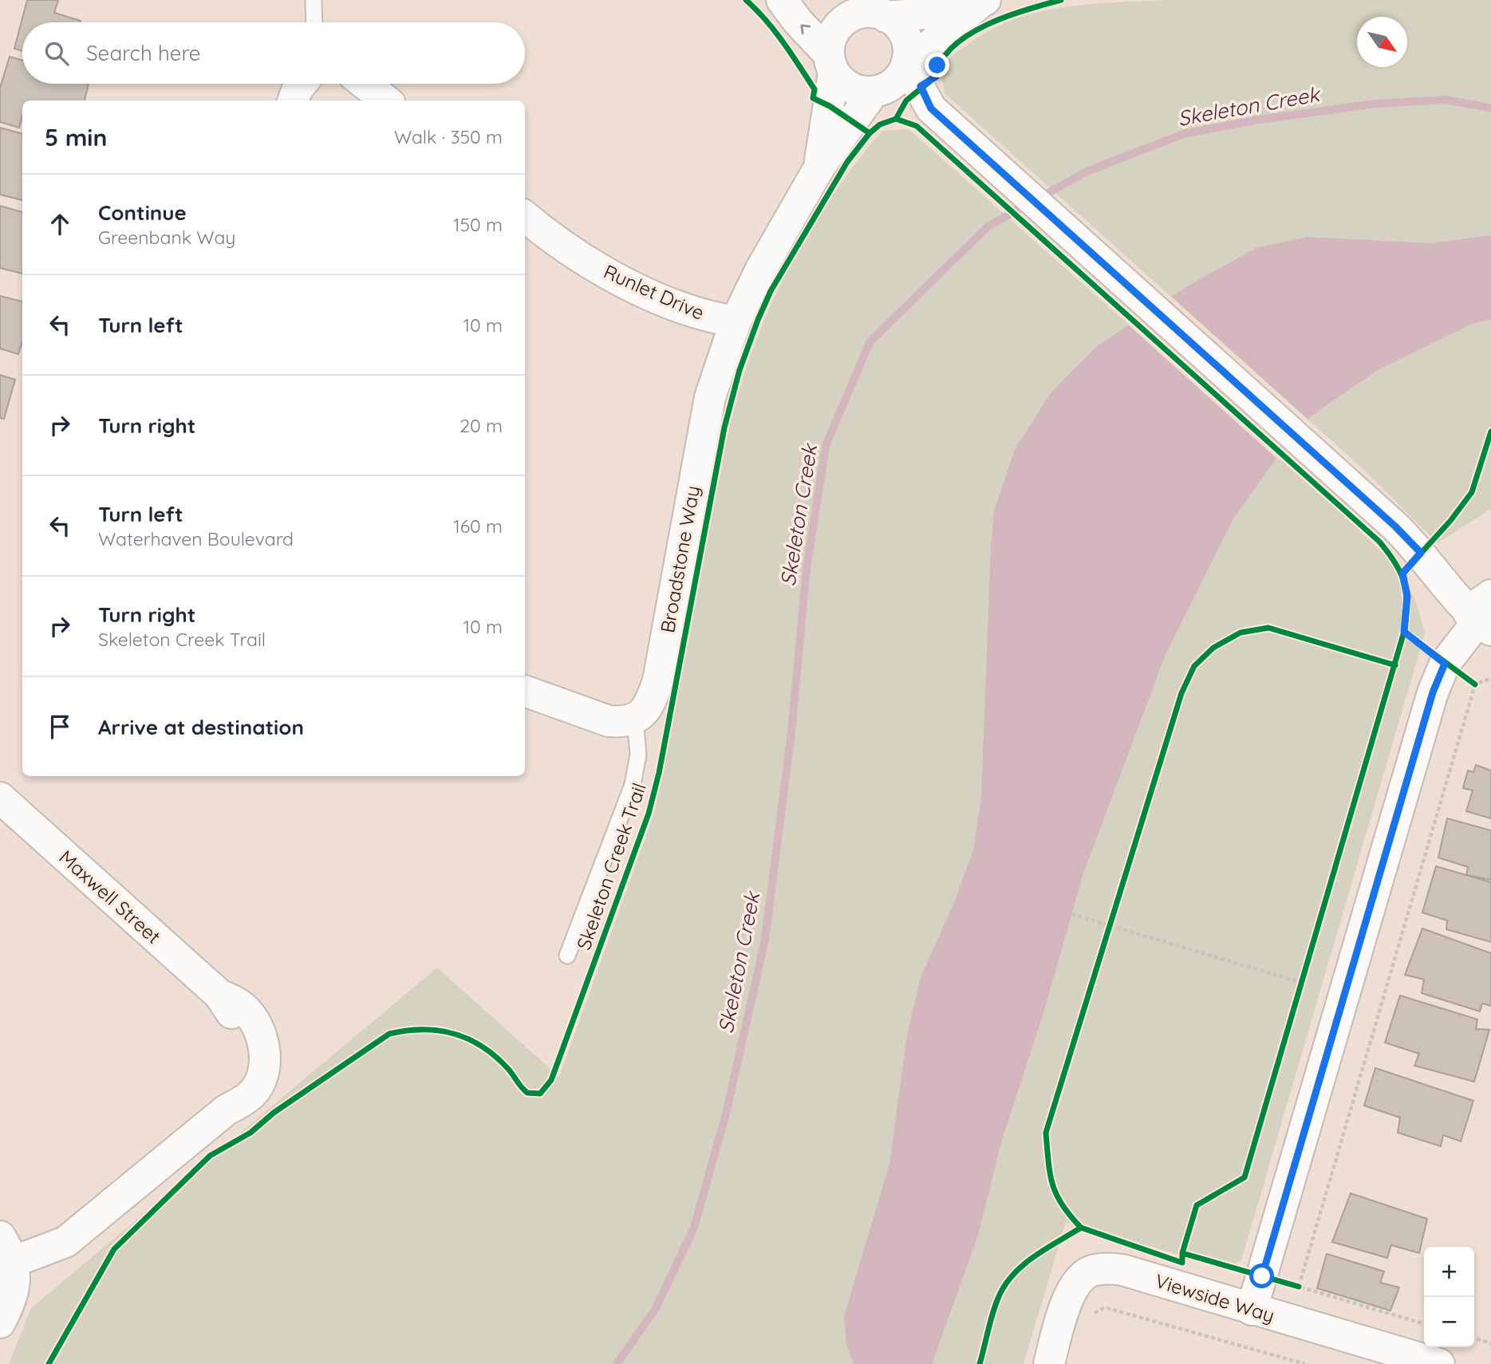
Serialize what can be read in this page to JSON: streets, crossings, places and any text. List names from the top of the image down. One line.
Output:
{"streets":{"street":["Runlet Drive","Broadstone Way","Maxwell Street","Viewside Way"],"cycle path":["Skeleton Creek Trail"]},"crossings":[["Runlet Drive","Broadstone Way"]],"water":["Skeleton Creek"],"north":"bottom right","page":{"search":"Search here","heading":["5 min","Walk · 350 m"],"list":[["Continue","Greenbank Way","150 m"],["Turn left","10 m"],["Turn right","20 m"],["Turn left","Waterhaven Boulevard","160 m"],["Turn right","Skeleton Creek Trail","10 m"],"Arrive at destination"],"map_buttons":["+","−"]}}
